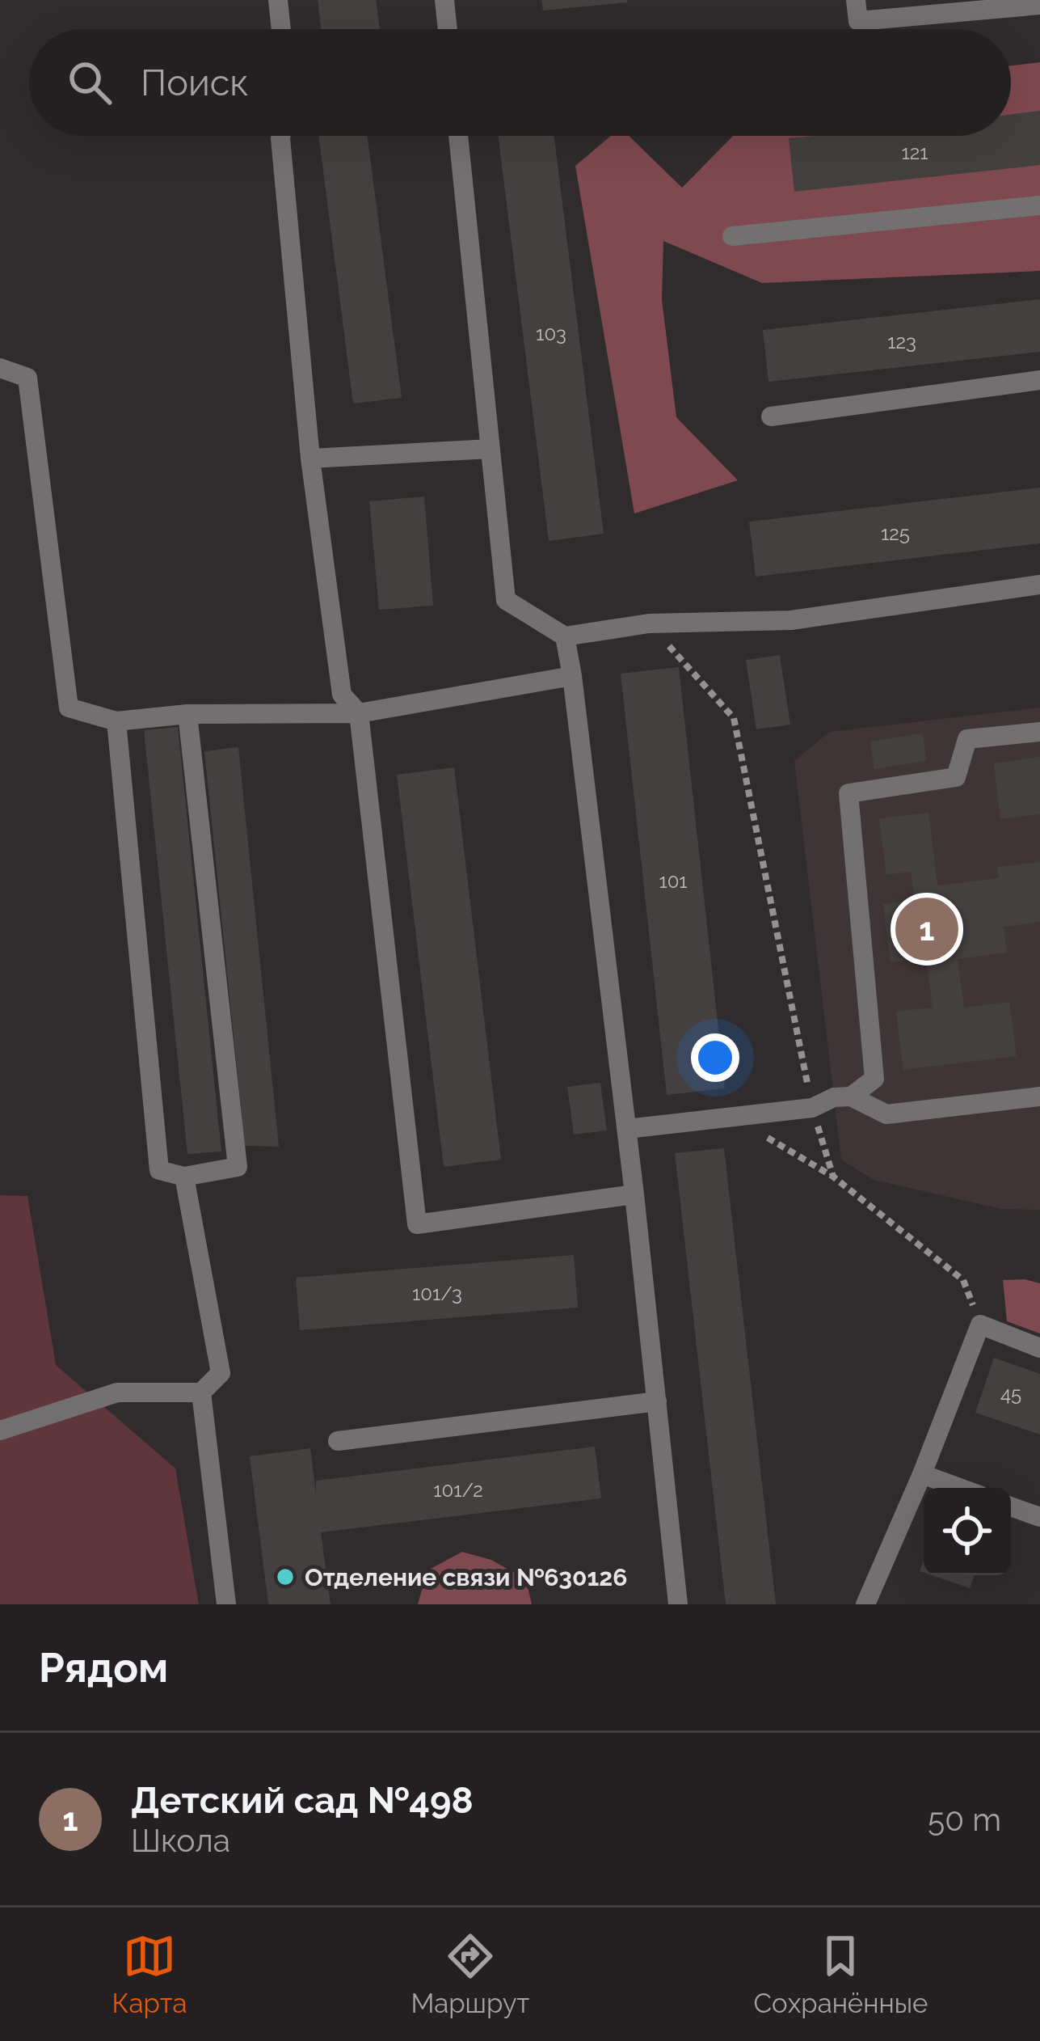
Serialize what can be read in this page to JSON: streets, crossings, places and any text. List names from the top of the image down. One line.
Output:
{"places":["Отделение связи №630126"],"house_numbers":["121","103","123","125","101","101/3","45","101/2"],"page":{"search":"Поиск","pins":"1","heading":"Рядом","list":[{"mark":"1","name":"Детский сад №498","note":"Школа","value":"50 m"}],"nav":["Карта","Маршрут","Сохранённые"]}}
